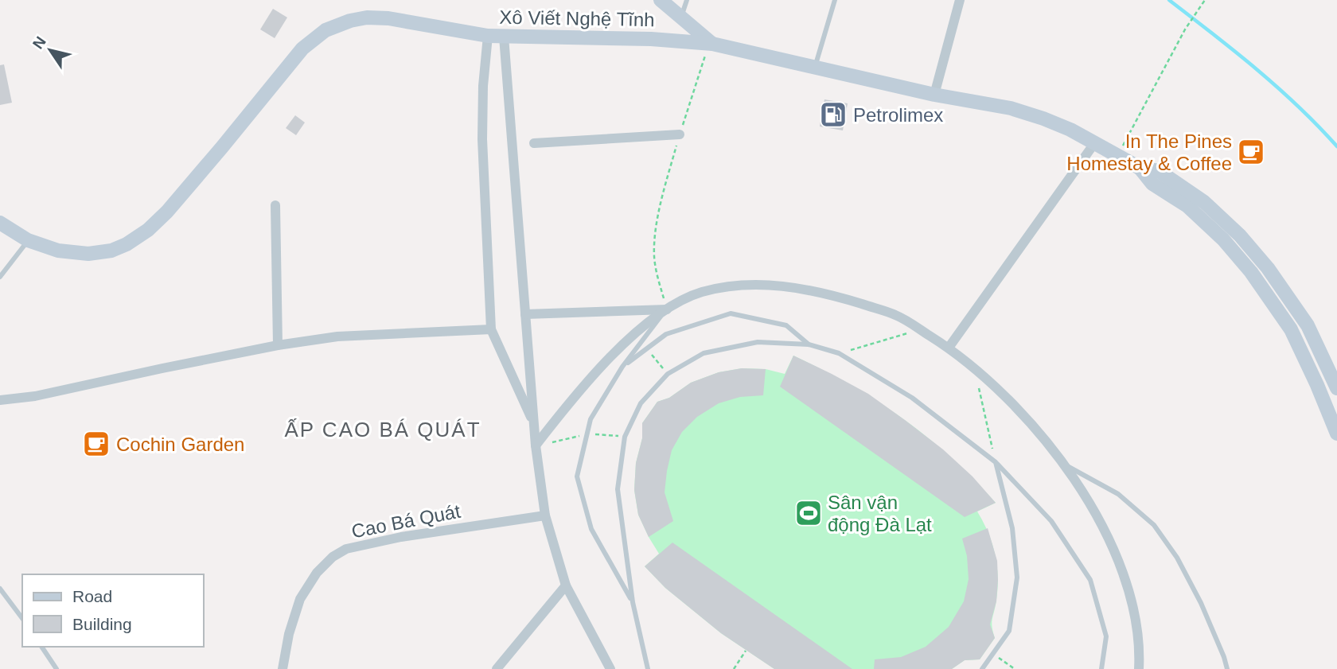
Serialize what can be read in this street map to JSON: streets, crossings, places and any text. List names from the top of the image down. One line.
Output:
{"streets":{"main road":["Xô Viết Nghệ Tĩnh"],"street":["Cao Bá Quát"]},"districts":["ẤP CAO BÁ QUÁT"],"places":{"fuel station":["Petrolimex"],"cafe":["In The Pines Homestay & Coffee","Cochin Garden"],"sports":["Sân vận động Đà Lạt"]},"legend":["Road","Building"],"north":"top left"}
